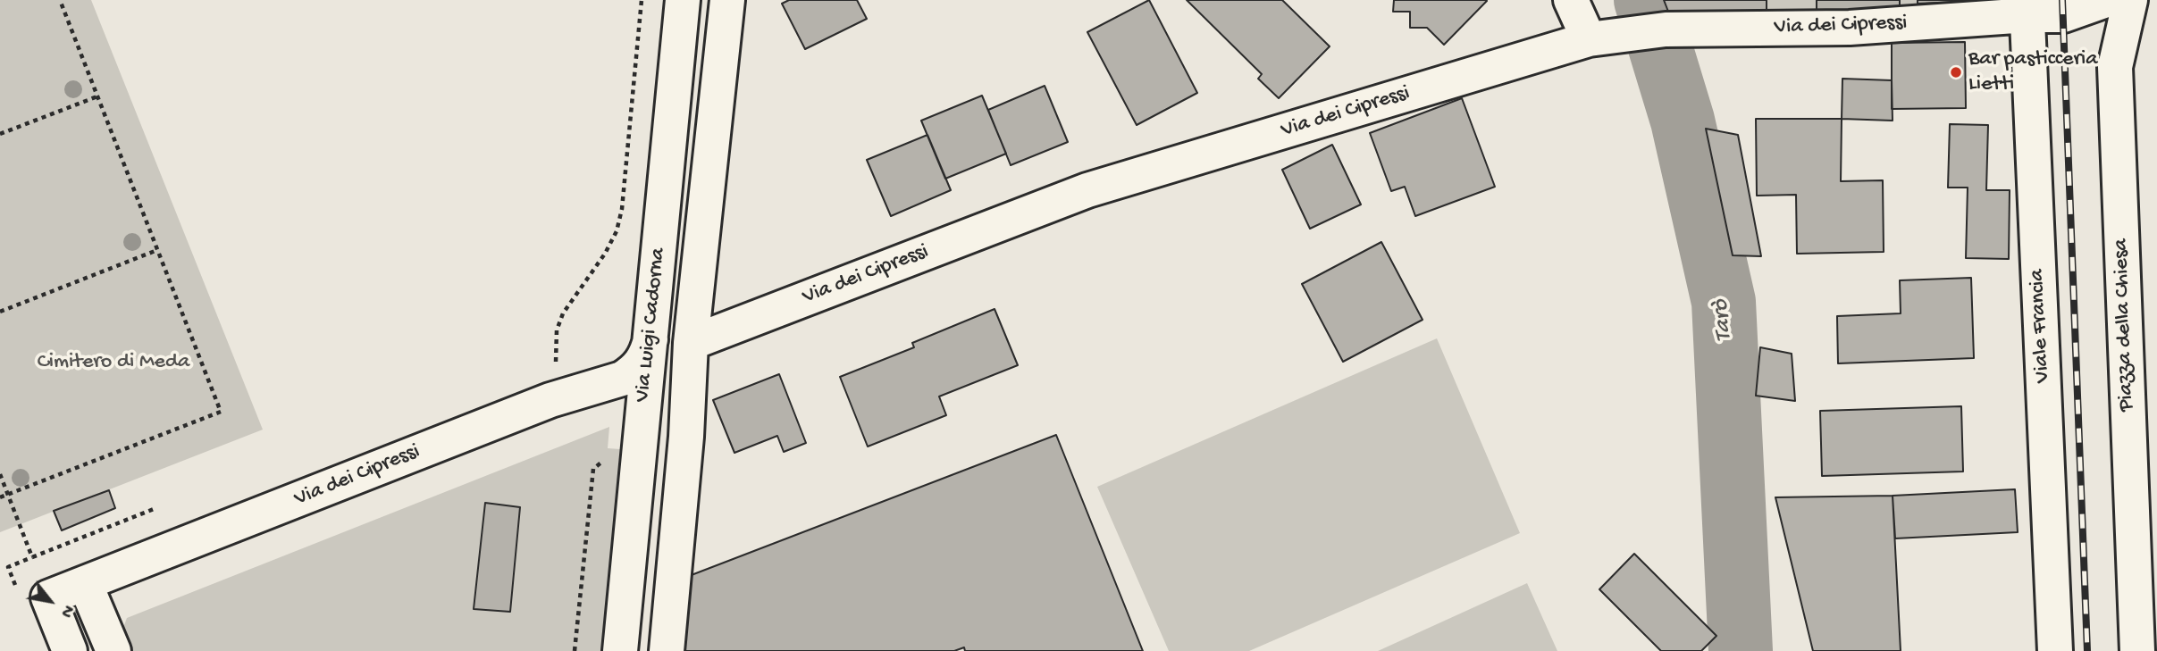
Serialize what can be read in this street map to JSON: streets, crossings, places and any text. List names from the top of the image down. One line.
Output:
{"streets":{"street":["Via dei Cipressi","Via Luigi Cadorna","Piazza della Chiesa","Viale Francia"]},"crossings":[["Via dei Cipressi","Via Luigi Cadorna"],["Via dei Cipressi","Viale Francia"]],"water":["Tarò"],"parks":["Cimitero di Meda"],"places":["Bar pasticceria Lietti"],"north":"bottom right"}
